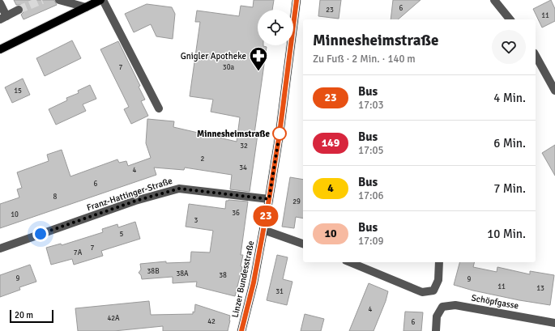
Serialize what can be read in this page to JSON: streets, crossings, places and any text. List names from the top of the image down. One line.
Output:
{"streets":{"main road":["Linzer Bundesstraße"],"street":["Franz-Hattinger-Straße","Schöpfgasse"]},"crossings":[["Franz-Hattinger-Straße","Linzer Bundesstraße"]],"places":{"pharmacy":["Gnigler Apotheke"],"other":["Minnesheimstraße"]},"lines":["bus line 23"],"house_numbers":["6","23","11","7","30a","15","32","2","34","4","6","8","29","36","10","3","5","7","7A","38B","38A","38","9","9","11","13","31","4","42A","42","6"],"scale_bar":"20 m","page":{"on_map":"23","heading":["Minnesheimstraße","Zu Fuß · 2 Min. · 140 m"],"list":[{"mark":"23","name":"Bus","note":"17:03","value":"4 Min."},{"mark":"149","name":"Bus","note":"17:05","value":"6 Min."},{"mark":"4","name":"Bus","note":"17:06","value":"7 Min."},{"mark":"10","name":"Bus","note":"17:09","value":"10 Min."}],"scale":"20 m"}}
